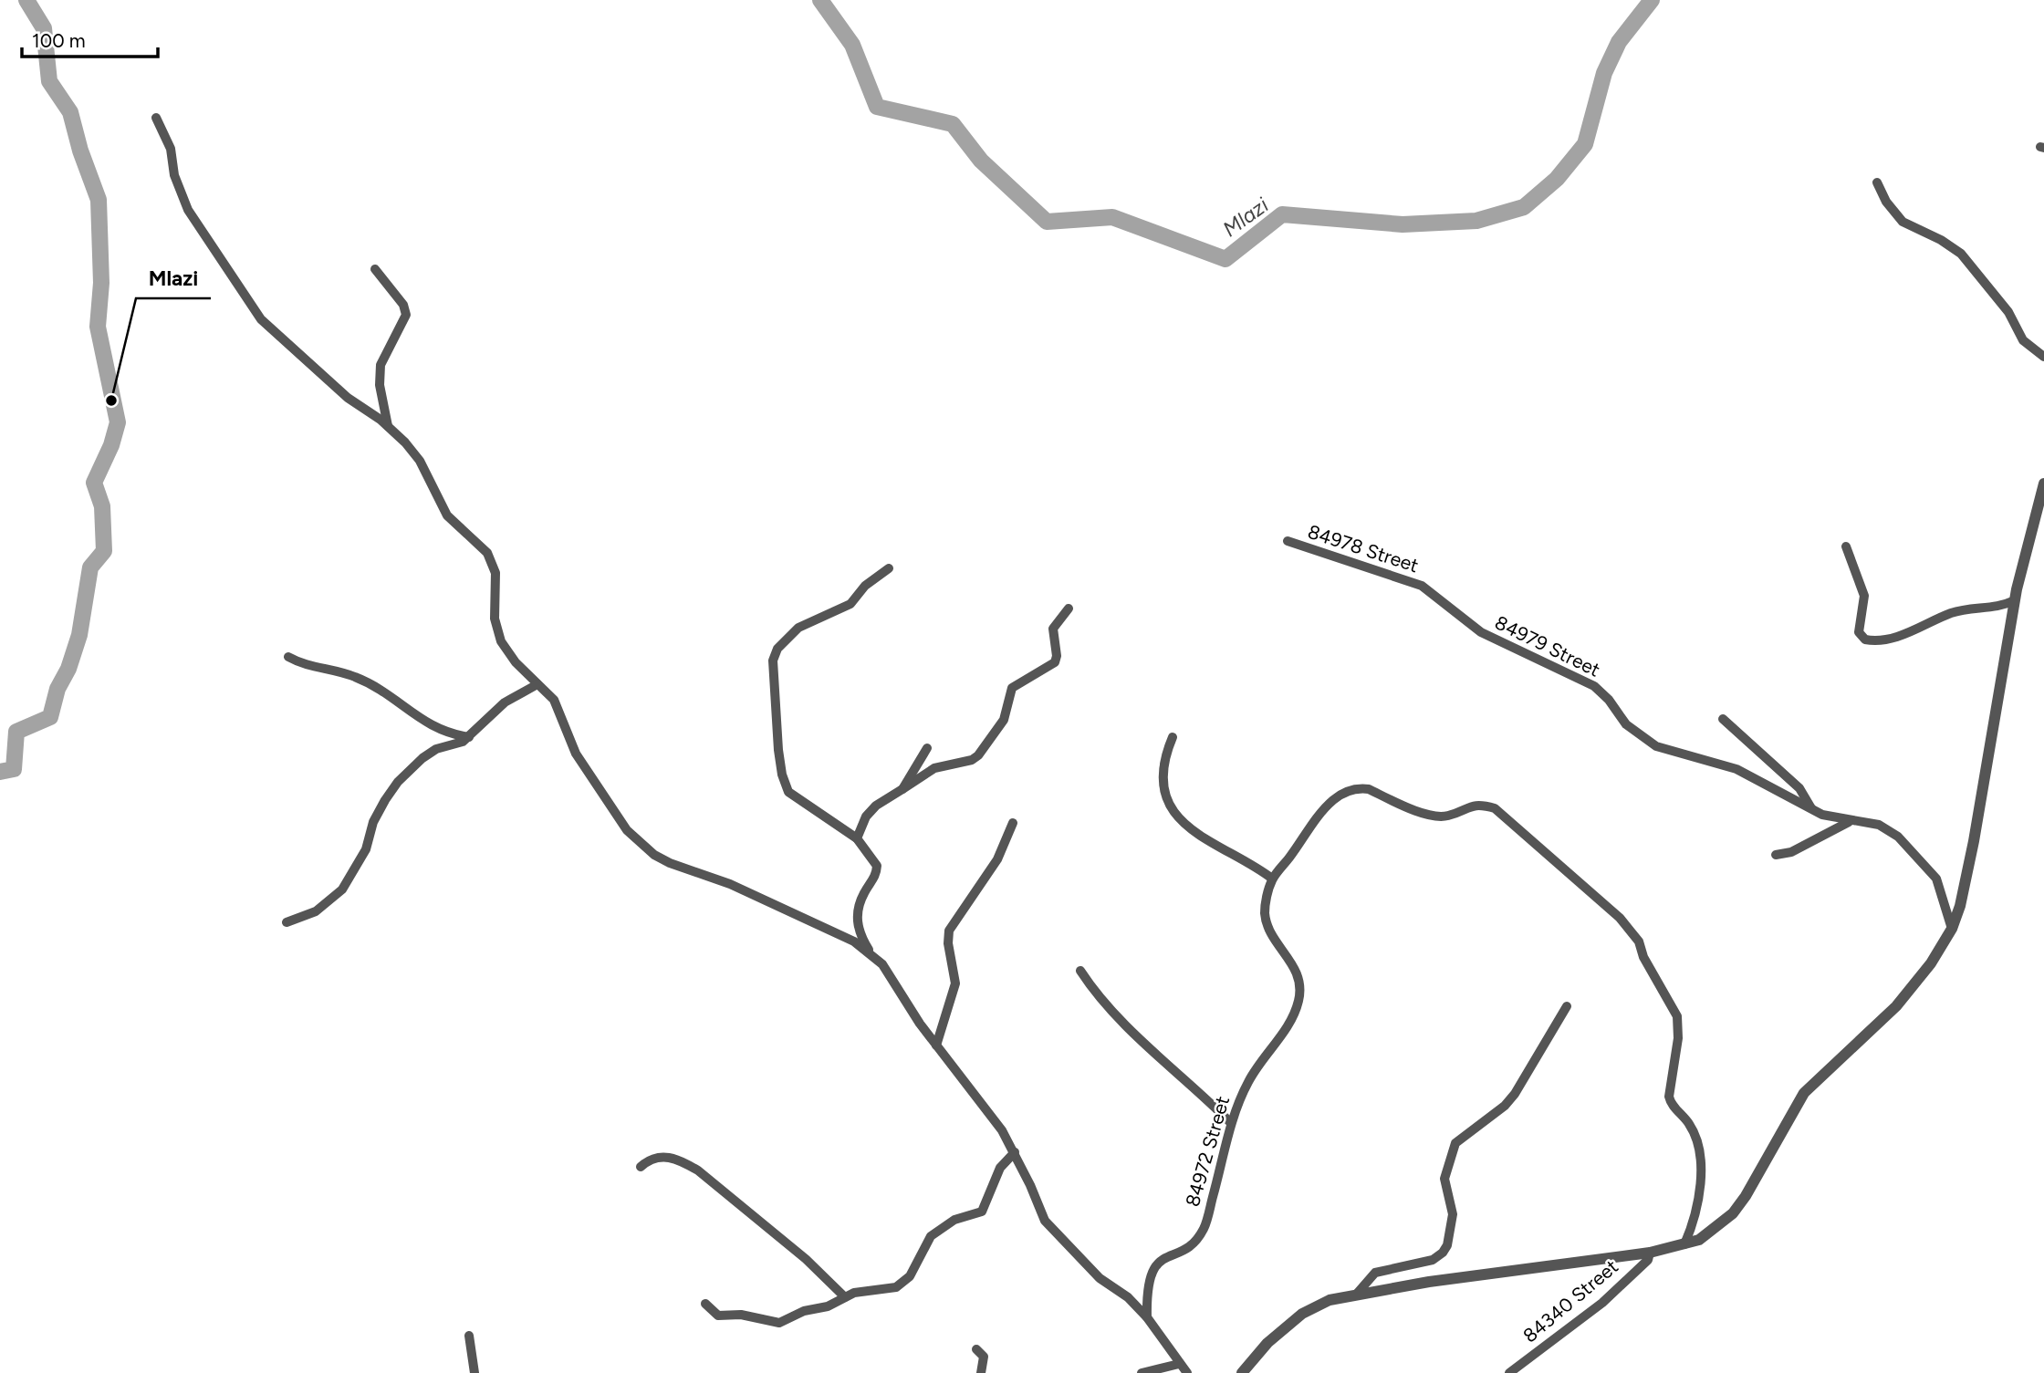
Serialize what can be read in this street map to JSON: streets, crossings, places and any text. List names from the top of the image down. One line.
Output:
{"streets":{"street":["84978 Street","84979 Street","84972 Street","84340 Street"]},"crossings":[["84978 Street","84979 Street"]],"water":["Mlazi"],"places":["Mlazi"],"scale_bar":"100 m"}
